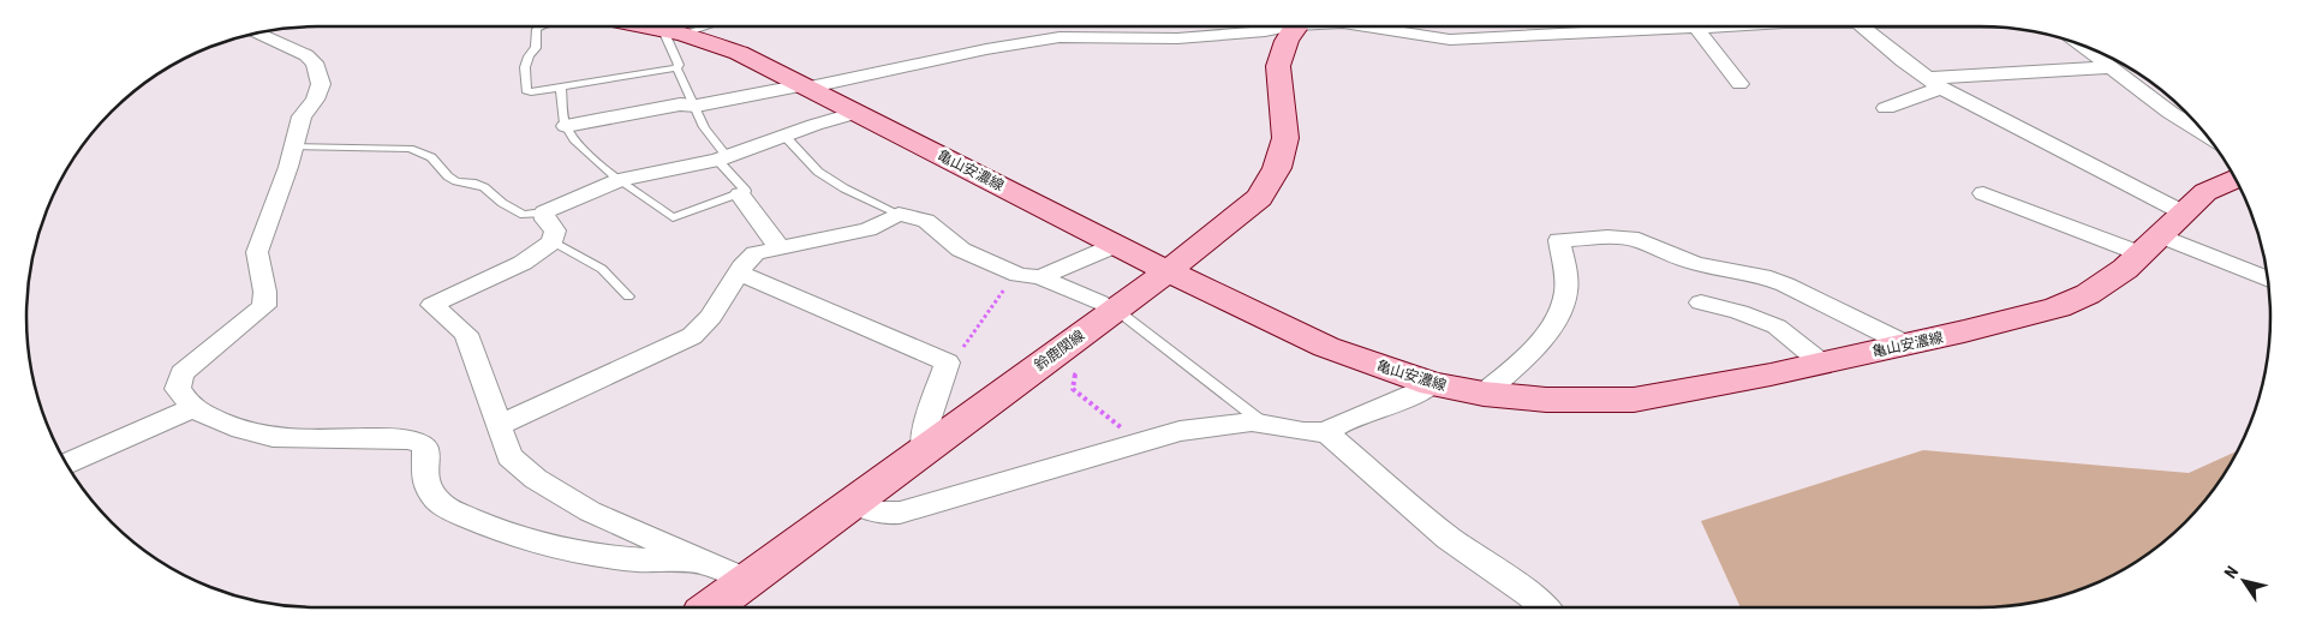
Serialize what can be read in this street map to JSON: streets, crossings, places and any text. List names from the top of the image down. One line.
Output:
{"streets":{"main road":["亀山安濃線","鈴鹿関線"]},"crossings":[["亀山安濃線","鈴鹿関線"]],"north":"top left"}
